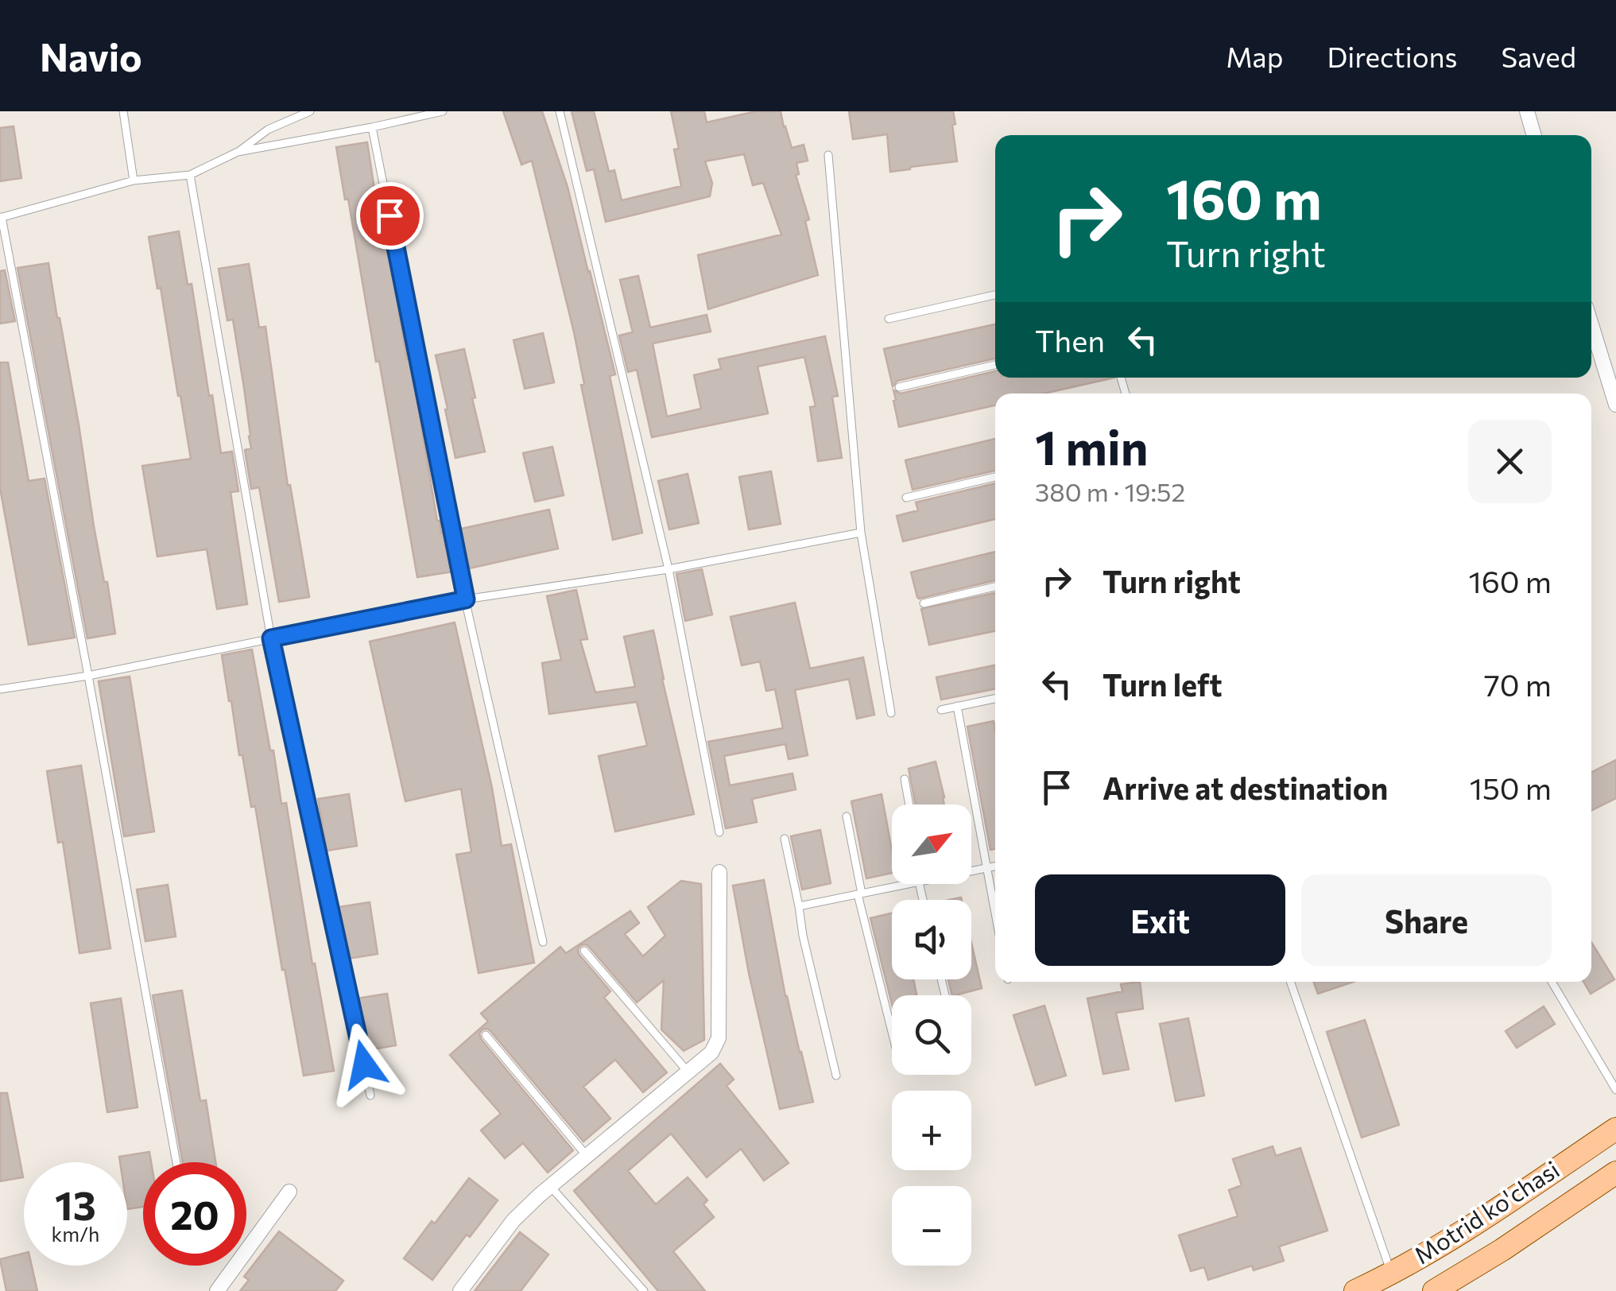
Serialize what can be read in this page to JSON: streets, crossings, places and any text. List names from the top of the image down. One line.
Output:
{"streets":{"main road":["Motrid ko'chasi"]},"north":"top right","page":{"header":"Navio","nav":["Map","Directions","Saved"],"turn":["160 m","Turn right"],"then":"Then","heading":["1 min","380 m · 19:52"],"list":[{"name":"Turn right","value":"160 m"},{"name":"Turn left","value":"70 m"},{"name":"Arrive at destination","value":"150 m"}],"map_buttons":["+","−"],"buttons":["Exit","Share"],"speed":"13 km/h","limit":"20"}}
